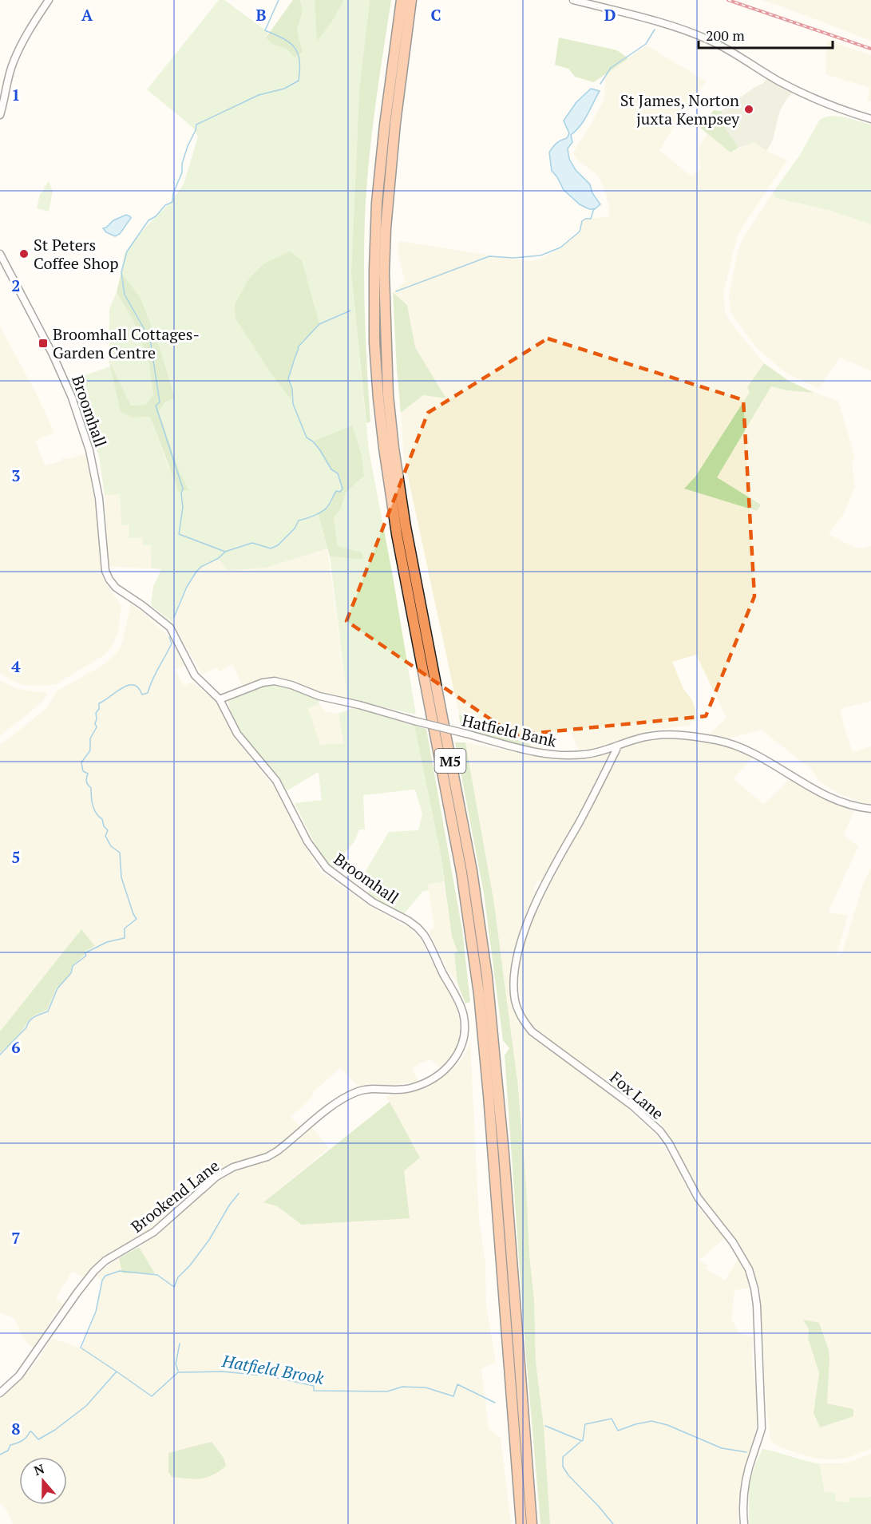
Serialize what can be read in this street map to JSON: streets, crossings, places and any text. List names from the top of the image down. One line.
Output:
{"streets":{"highway":["M5"],"street":["Broomhall","Hatfield Bank","Fox Lane","Brookend Lane"]},"crossings":[["Broomhall","Hatfield Bank"],["Broomhall","Brookend Lane"],["Hatfield Bank","Fox Lane"]],"water":["Hatfield Brook"],"places":{"other":["St James, Norton juxta Kempsey","St Peters Coffee Shop"],"transit":["Broomhall Cottages- Garden Centre"]},"scale_bar":"200 m","north":"top","grid":{"columns":["A","B","C","D"],"rows":["1","2","3","4","5","6","7","8"]}}
